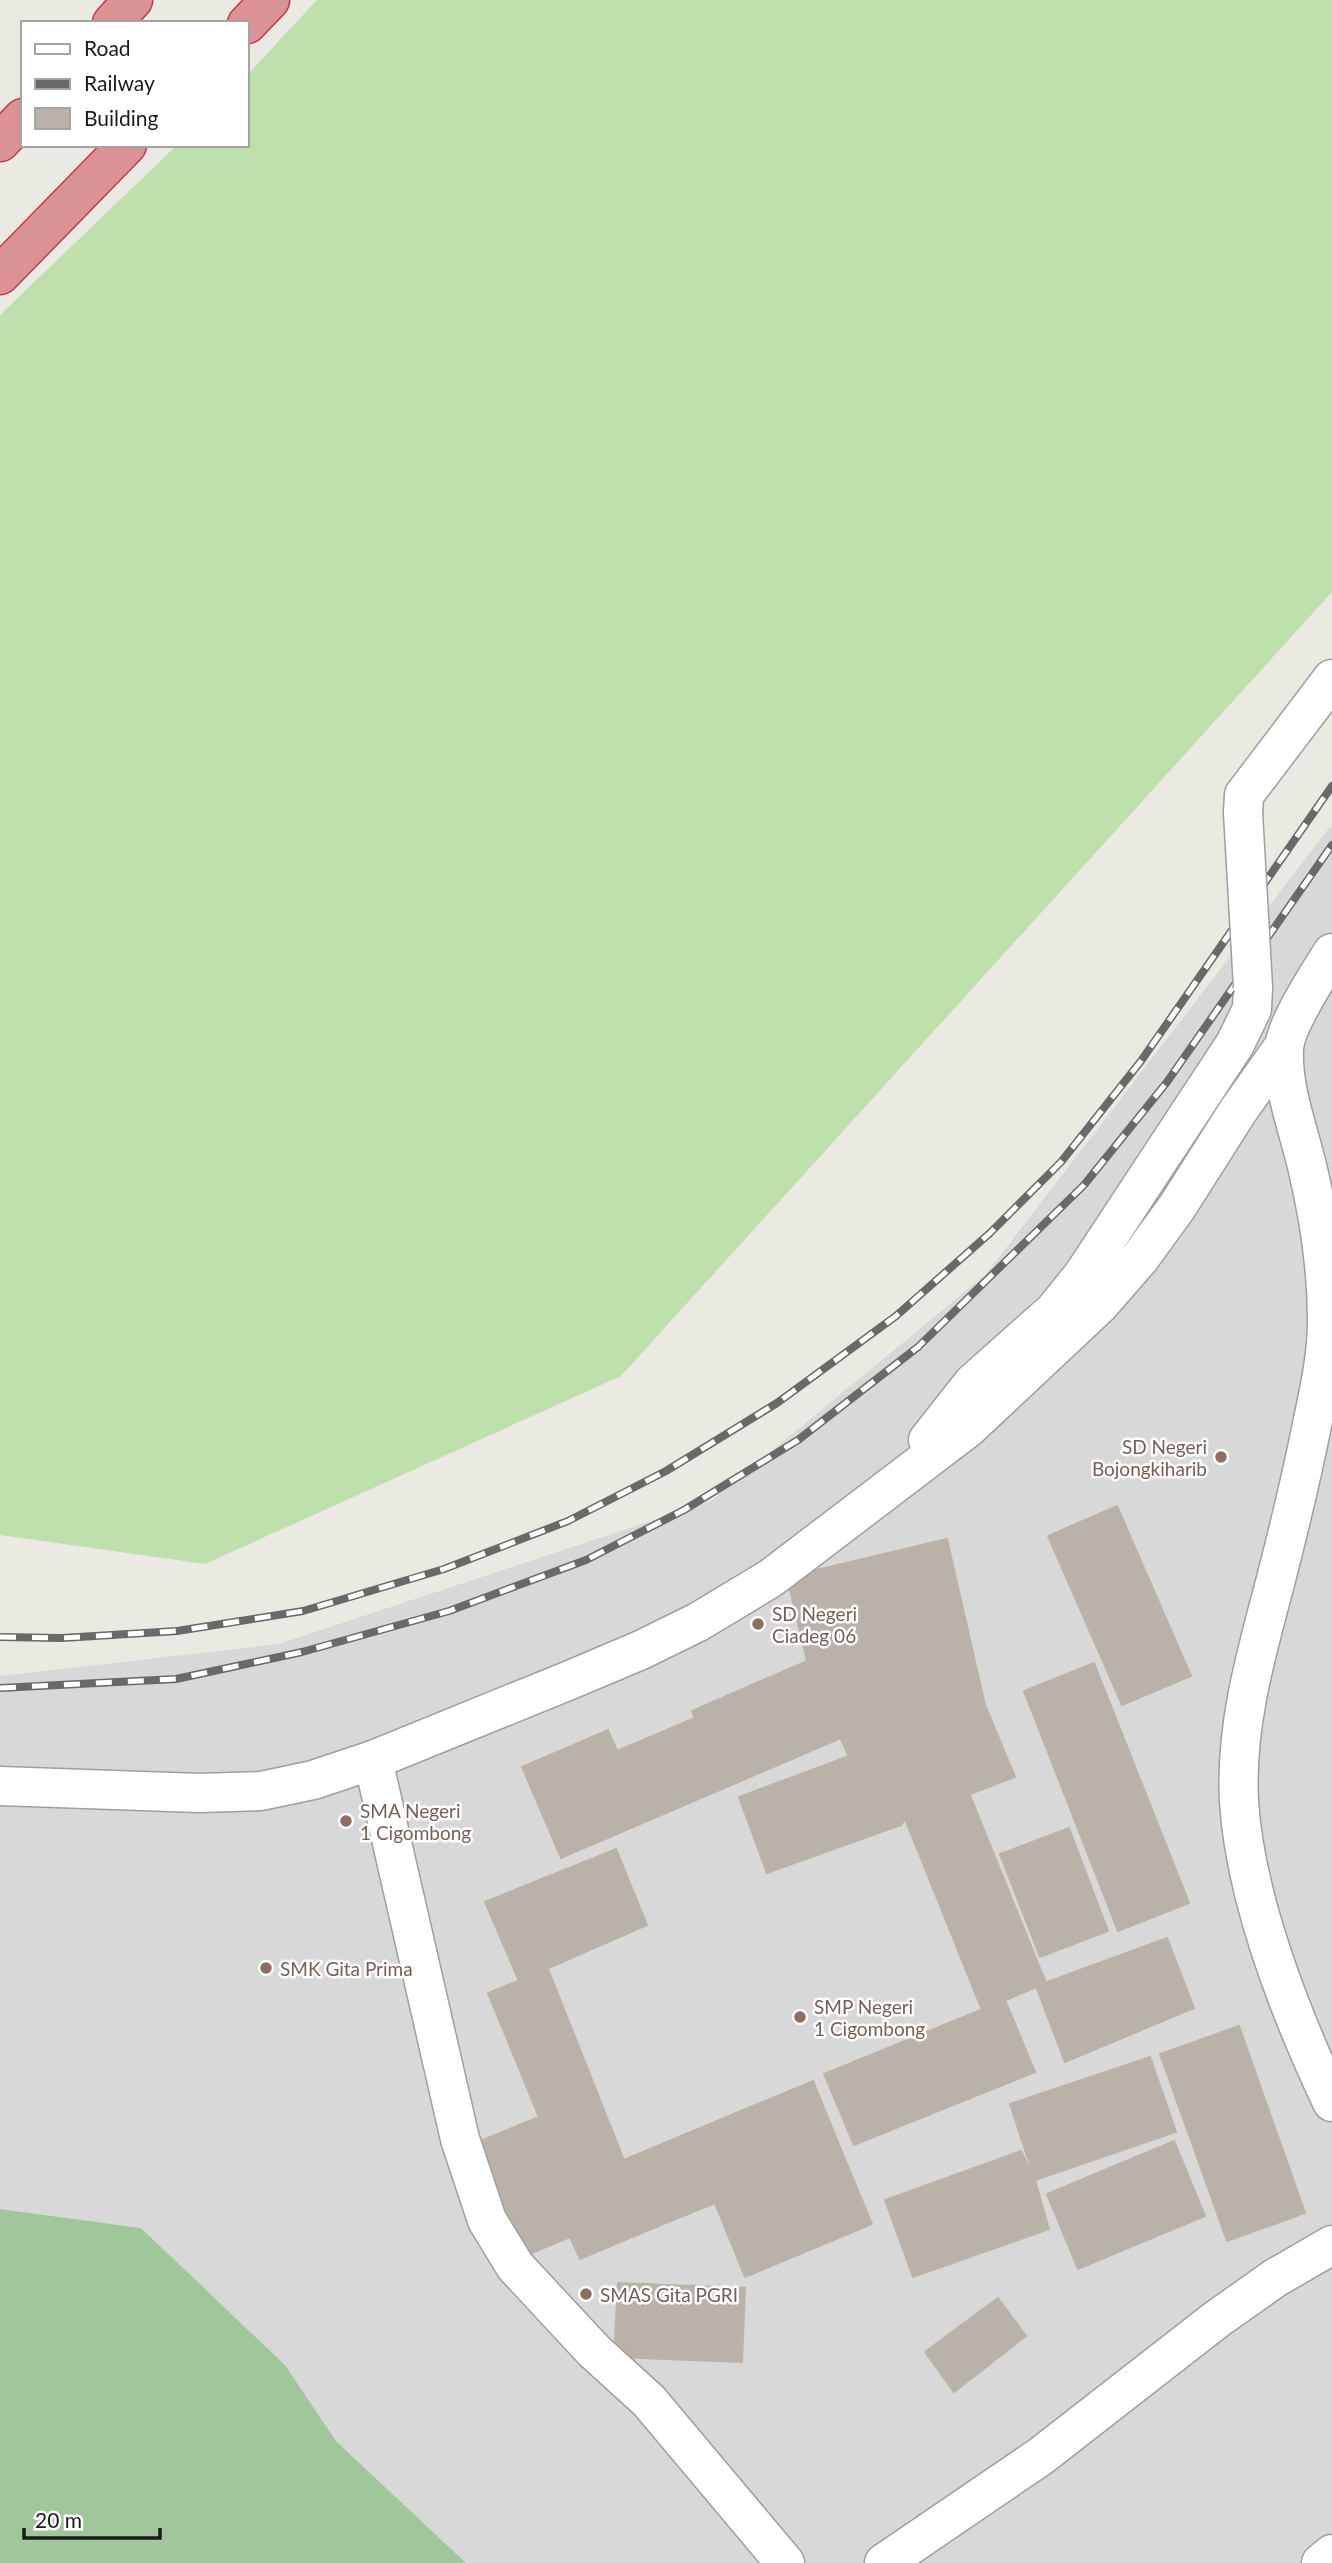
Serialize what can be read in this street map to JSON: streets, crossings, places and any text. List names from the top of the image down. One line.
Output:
{"places":["SD Negeri Bojongkiharib","SD Negeri Ciadeg 06","SMA Negeri 1 Cigombong","SMK Gita Prima","SMP Negeri 1 Cigombong","SMAS Gita PGRI"],"legend":["Road","Railway","Building"],"scale_bar":"20 m"}
